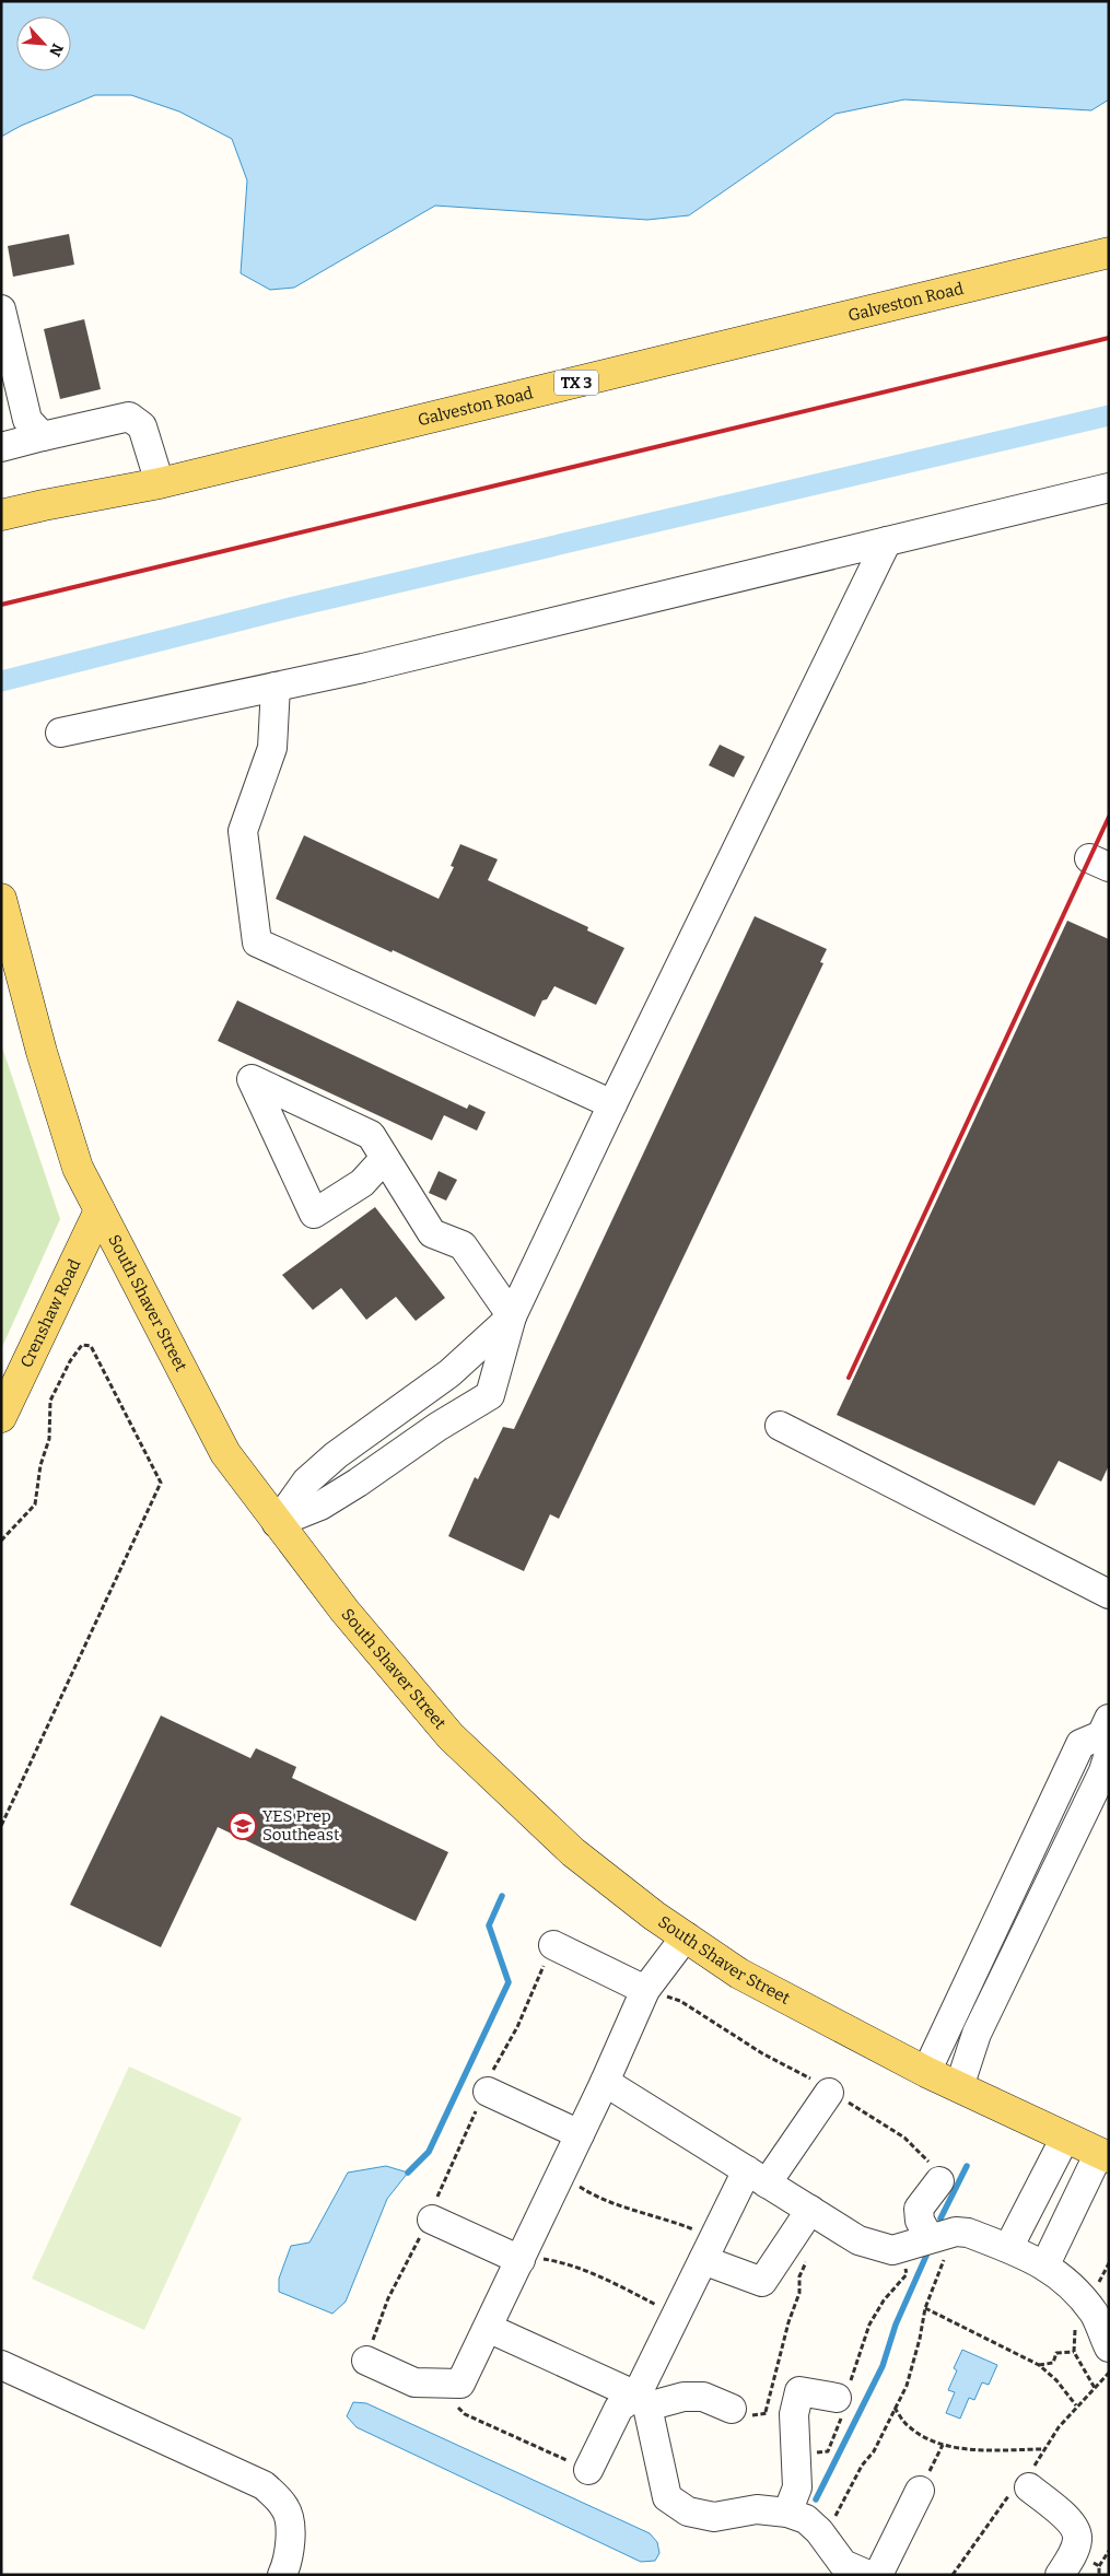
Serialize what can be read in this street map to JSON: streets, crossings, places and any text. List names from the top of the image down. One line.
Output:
{"streets":{"main road":["Galveston Road","TX 3","South Shaver Street","Crenshaw Road"]},"crossings":[["South Shaver Street","Crenshaw Road"]],"places":{"school or university":["YES Prep Southeast"]},"north":"bottom right"}
